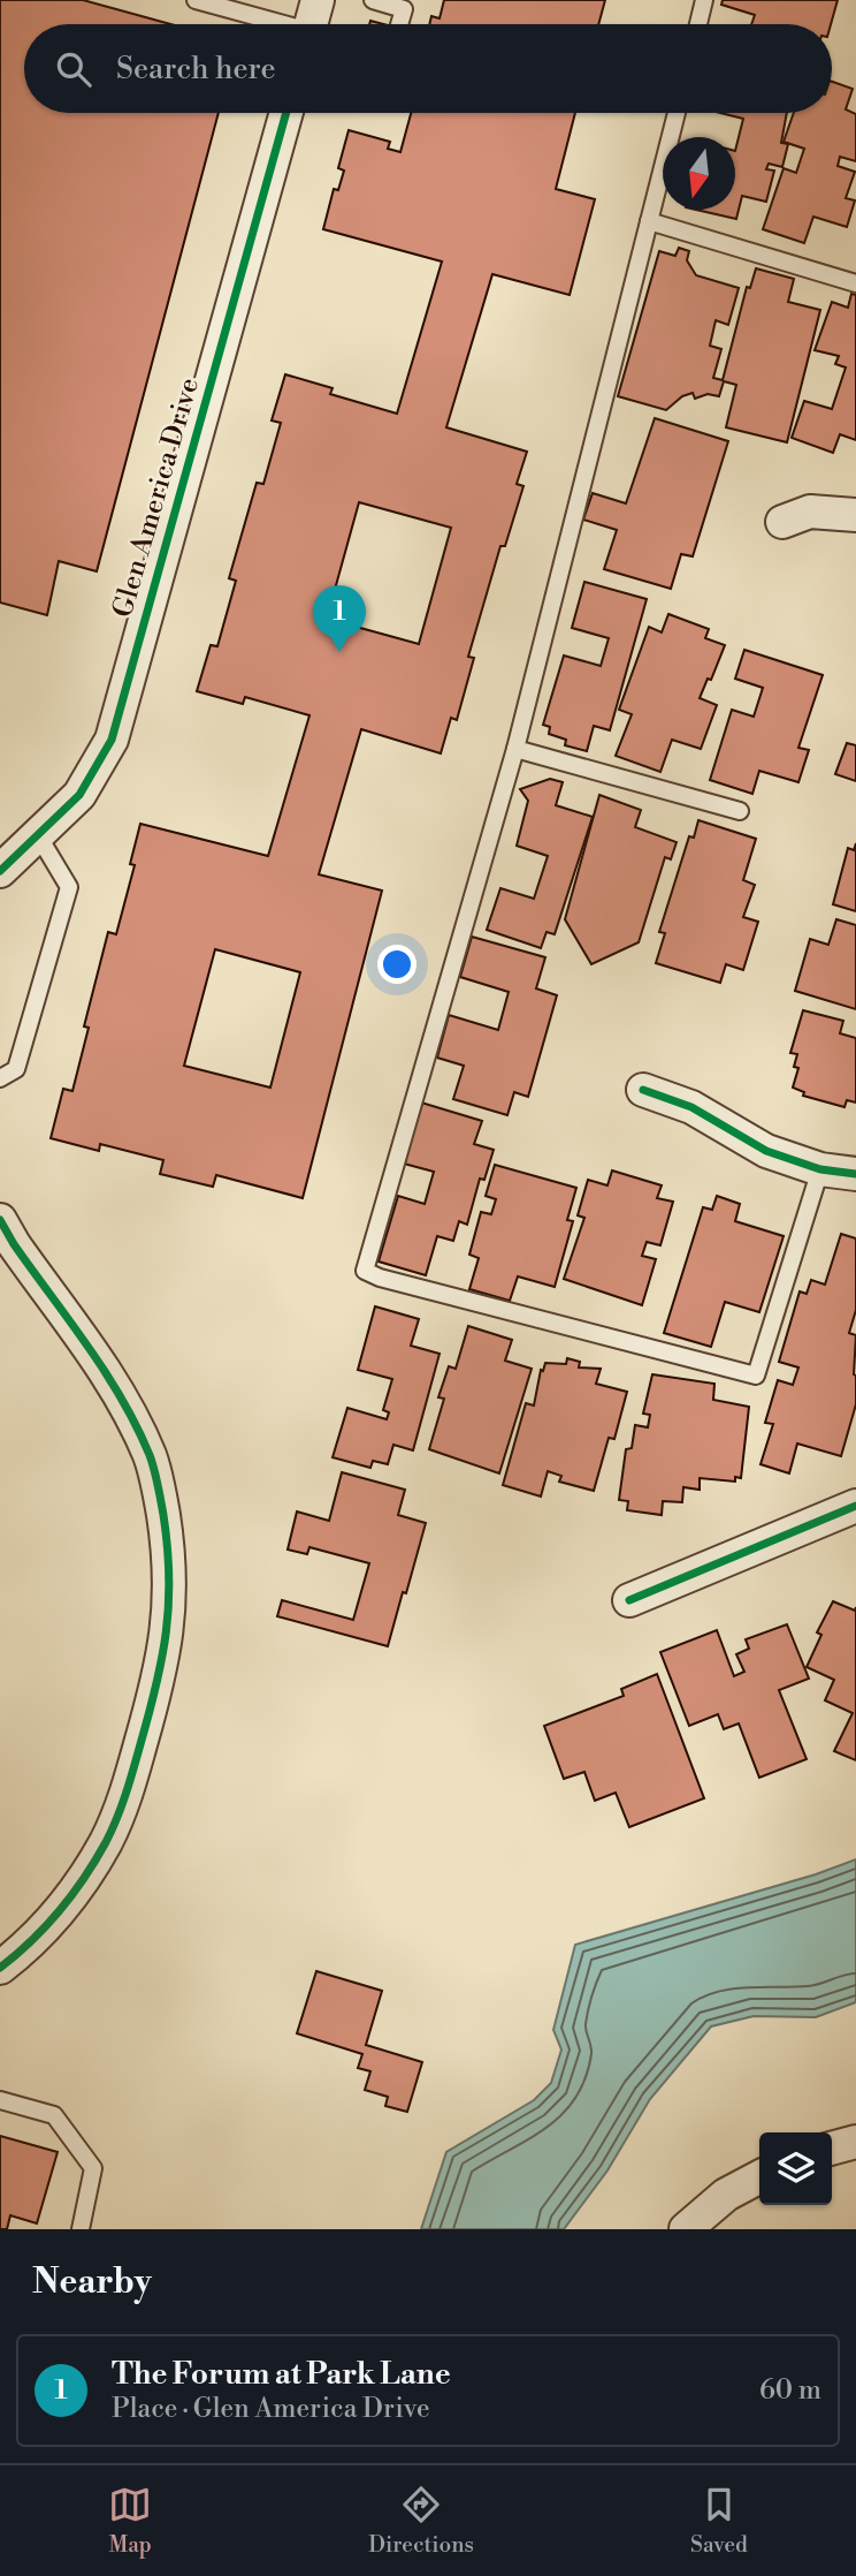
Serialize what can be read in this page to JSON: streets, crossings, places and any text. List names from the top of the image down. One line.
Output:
{"streets":{"street":["Glen America Drive"]},"north":"bottom","page":{"search":"Search here","pins":"1","heading":"Nearby","list":[{"mark":"1","name":"The Forum at Park Lane","note":"Place · Glen America Drive","value":"60 m"}],"nav":["Map","Directions","Saved"]}}
